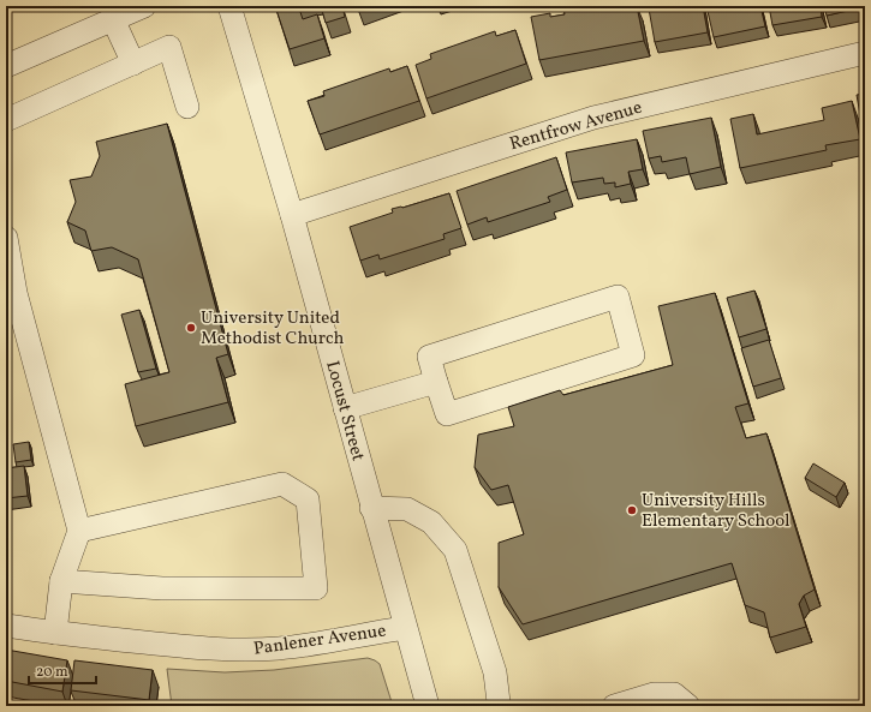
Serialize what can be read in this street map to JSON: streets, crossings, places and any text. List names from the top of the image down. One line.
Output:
{"streets":{"street":["Rentfrow Avenue","Locust Street","Panlener Avenue"]},"crossings":[["Rentfrow Avenue","Locust Street"],["Locust Street","Panlener Avenue"]],"places":["University United Methodist Church","University Hills Elementary School"],"scale_bar":"20 m"}
